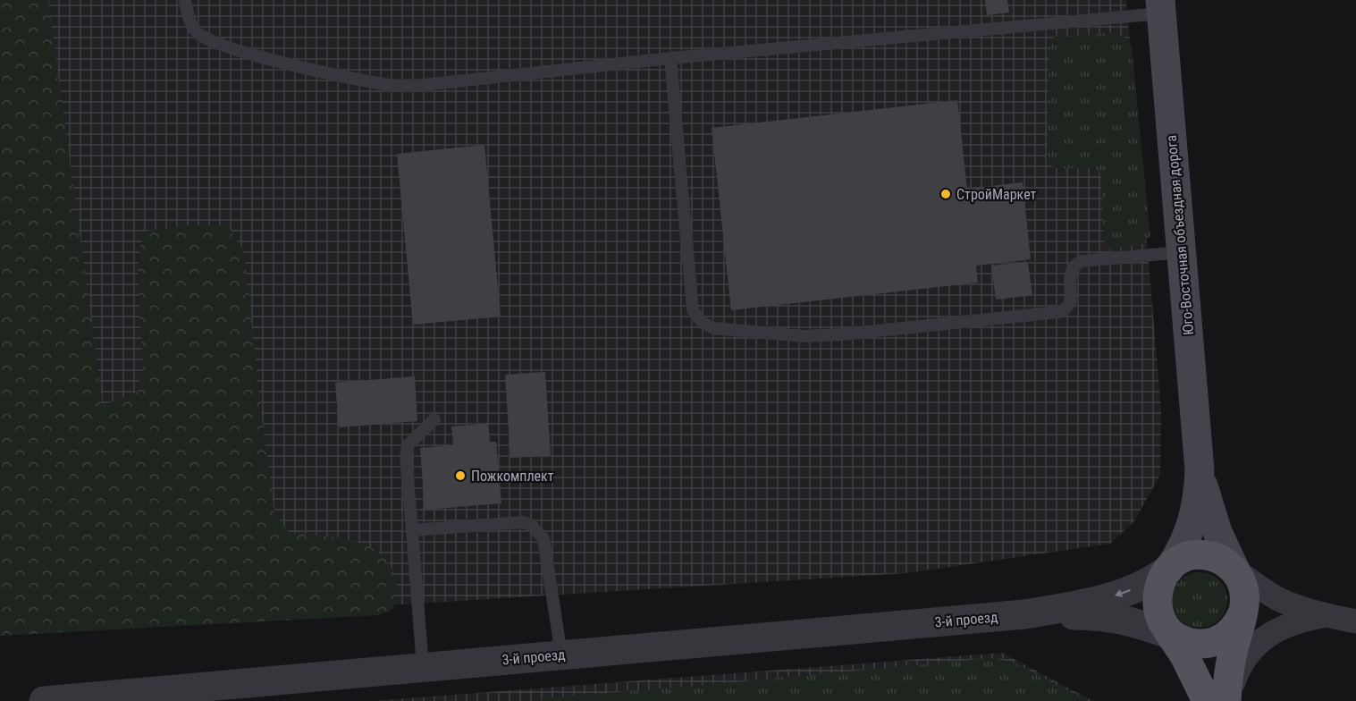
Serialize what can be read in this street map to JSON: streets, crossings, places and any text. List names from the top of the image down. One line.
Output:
{"streets":{"main road":["Юго-Восточная объездная дорога"],"street":["3-й проезд"]},"places":["СтройМаркет","Пожкомплект"]}
